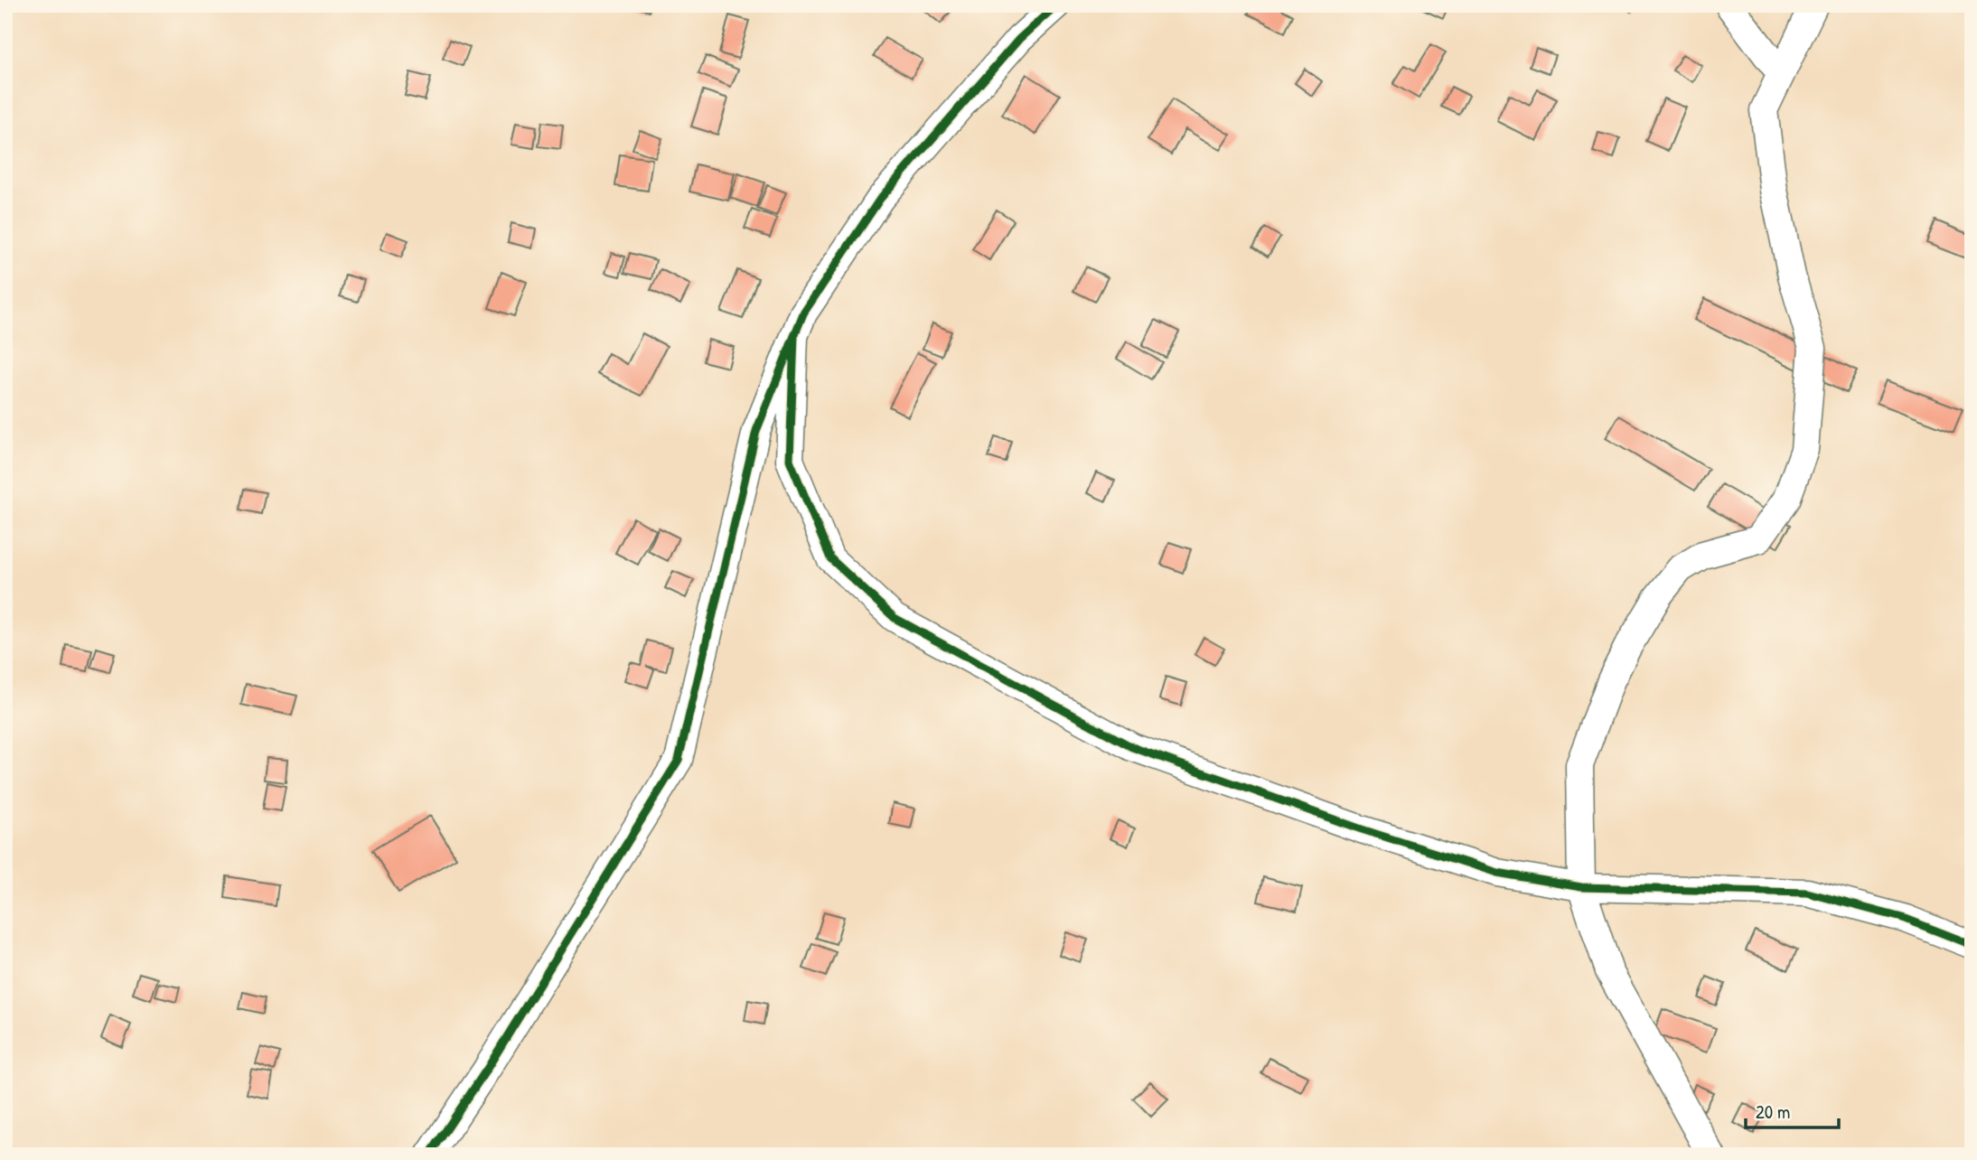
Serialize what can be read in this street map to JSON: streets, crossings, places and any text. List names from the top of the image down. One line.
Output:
{"scale_bar":"20 m"}
